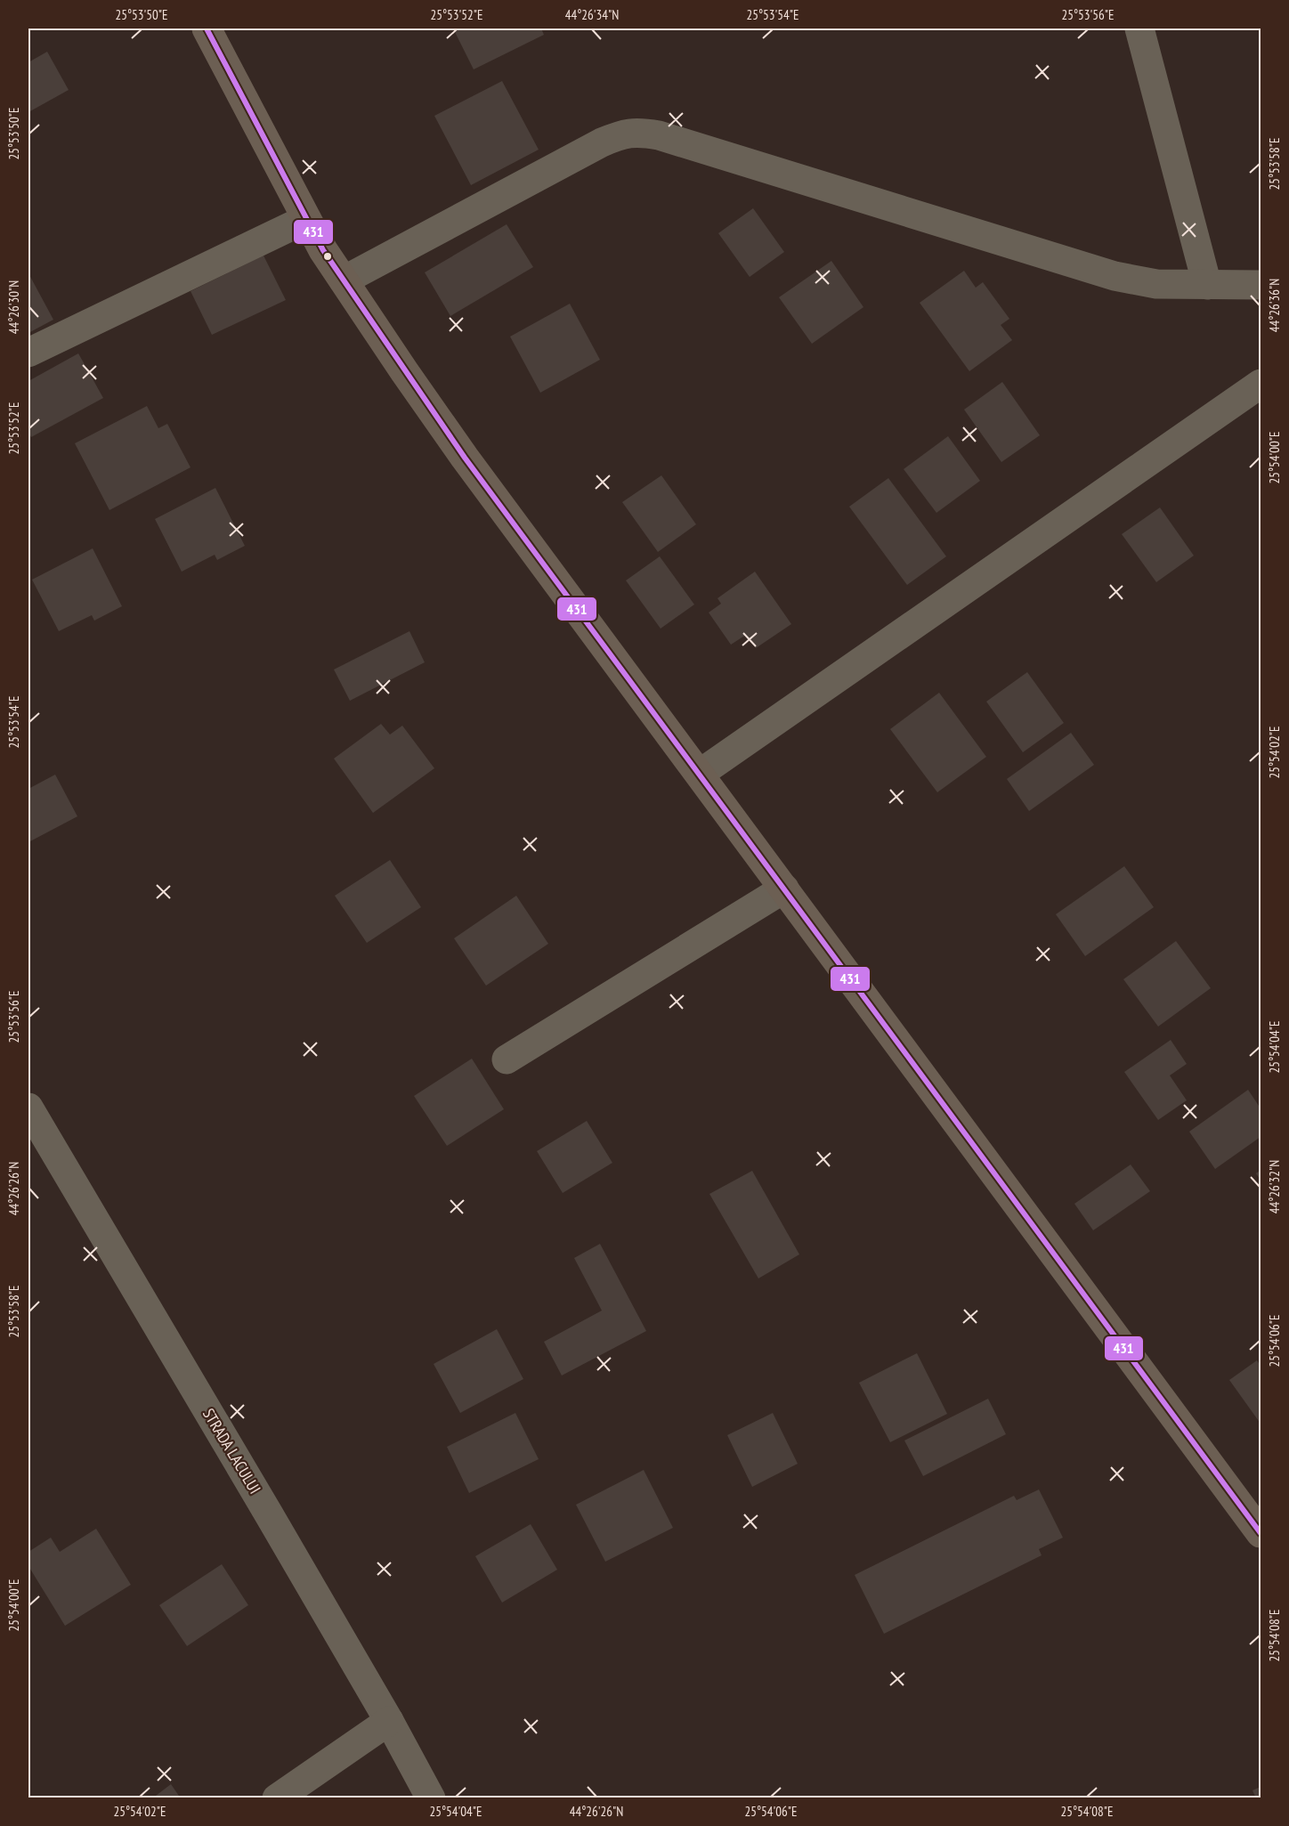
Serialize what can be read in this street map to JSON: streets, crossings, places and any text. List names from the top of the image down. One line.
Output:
{"streets":{"street":["STRADA LACULUI"]},"lines":["transit line 431"],"coordinates":["25°53'50\"E","25°53'52\"E","44°26'34\"N","25°53'54\"E","25°53'56\"E","25°53'58\"E","44°26'36\"N","44°26'30\"N","25°54'00\"E","25°54'02\"E","25°54'04\"E","44°26'32\"N","44°26'26\"N","25°54'06\"E","25°54'08\"E"]}
